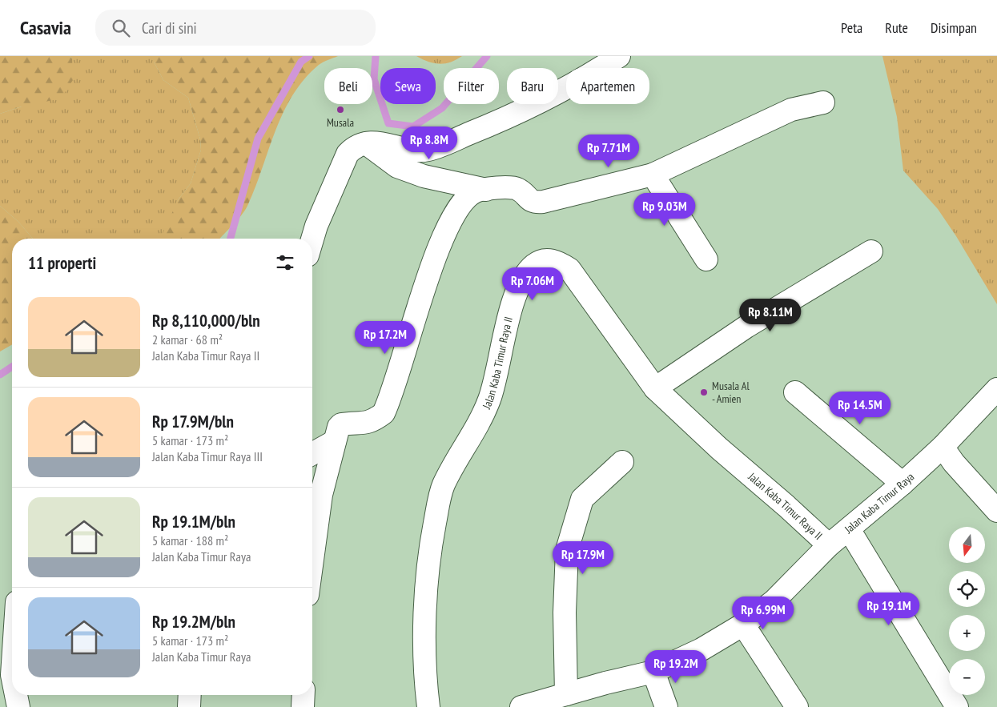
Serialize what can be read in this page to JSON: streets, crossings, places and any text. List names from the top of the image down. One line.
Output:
{"streets":{"street":["Jalan Kaba Timur Raya II","Jalan Kaba Timur Raya"]},"crossings":[["Jalan Kaba Timur Raya II","Jalan Kaba Timur Raya"]],"places":["Musala","Musala Al - Amien"],"north":"bottom","page":{"header":"Casavia","search":"Cari di sini","nav":["Peta","Rute","Disimpan"],"chip":["Beli","Sewa","Filter","Baru","Apartemen"],"price":["Rp 8.8M","Rp 7.71M","Rp 9.03M","Rp 7.06M","Rp 8.11M","Rp 17.2M","Rp 14.5M","Rp 17.9M","Rp 19.1M","Rp 6.99M","Rp 19.2M"],"heading":"11 properti","list":[{"name":"Rp 8,110,000/bln","note":"2 kamar · 68 m² · Jalan Kaba Timur Raya II"},{"name":"Rp 17.9M/bln","note":"5 kamar · 173 m² · Jalan Kaba Timur Raya III"},{"name":"Rp 19.1M/bln","note":"5 kamar · 188 m² · Jalan Kaba Timur Raya"},{"name":"Rp 19.2M/bln","note":"5 kamar · 173 m² · Jalan Kaba Timur Raya"}],"map_buttons":["+","−"]}}
